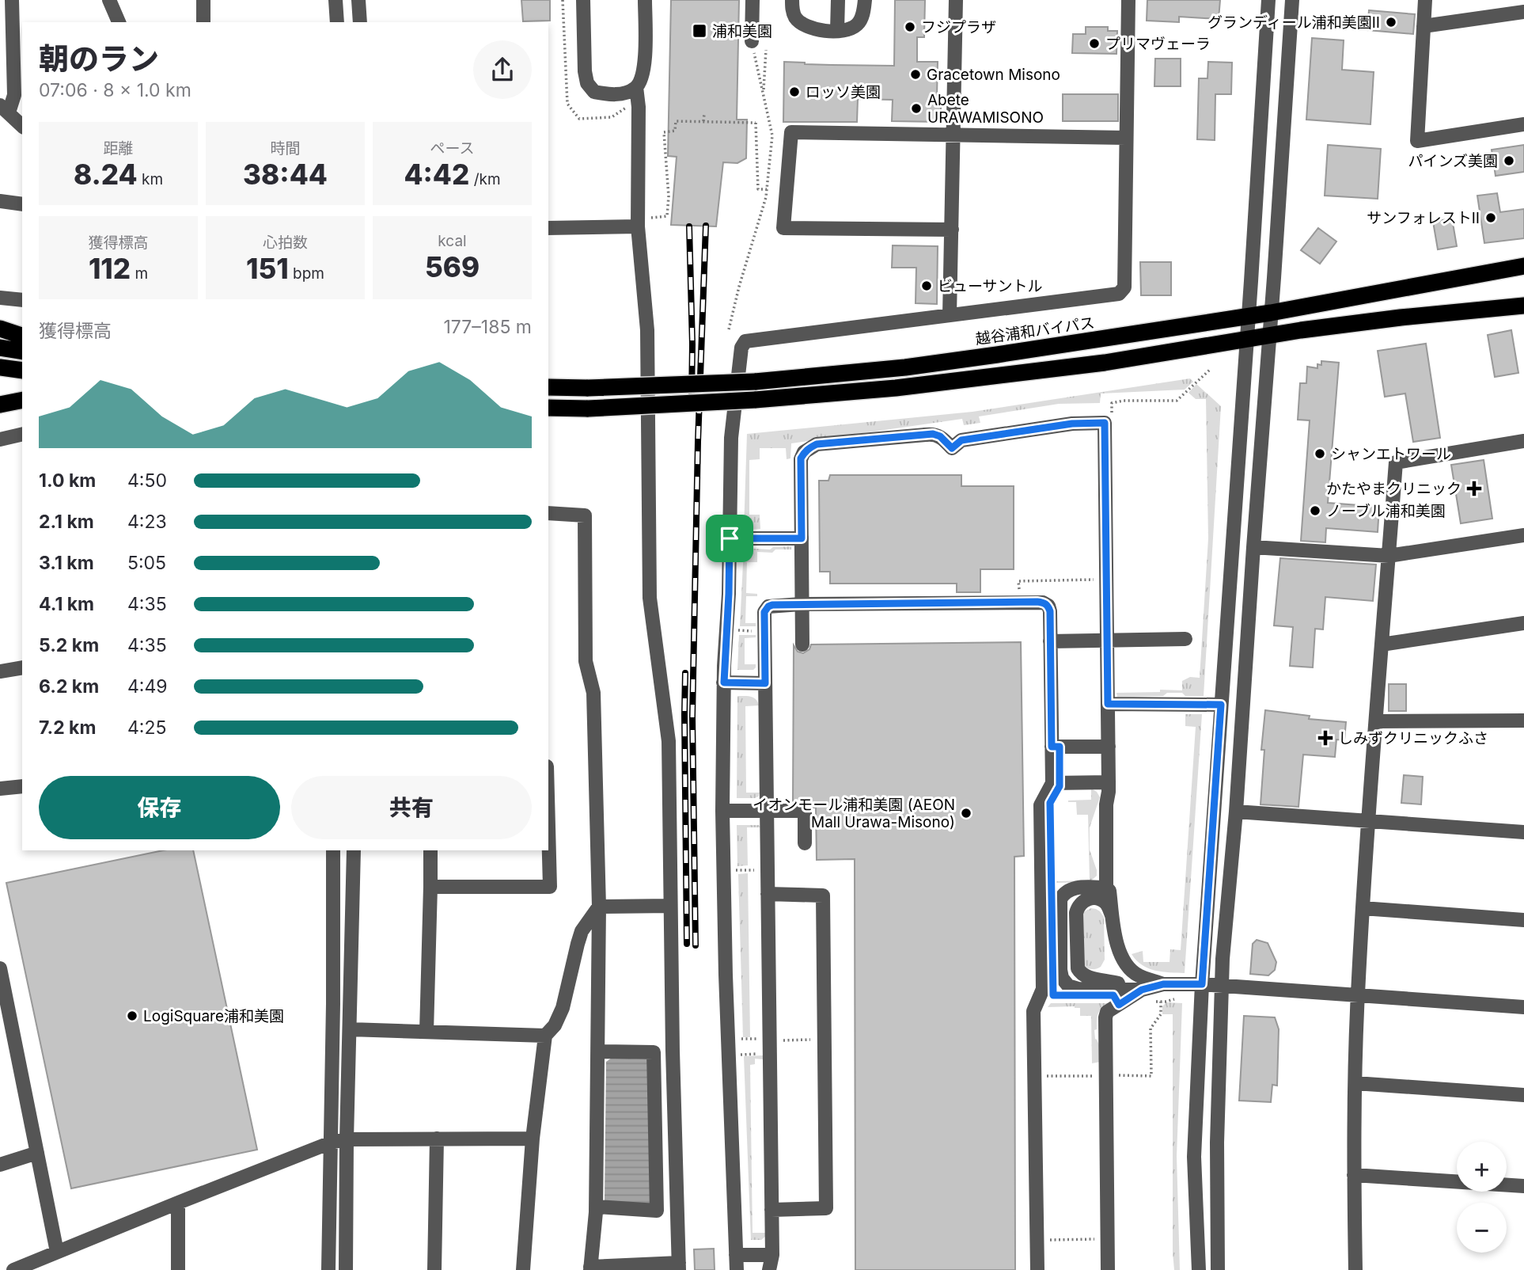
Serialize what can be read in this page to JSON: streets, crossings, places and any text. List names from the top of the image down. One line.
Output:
{"streets":{"highway":["越谷浦和バイパス"]},"places":{"other":["グランディール浦和美園Ⅱ","フジプラザ","プリマヴェーラ","Gracetown Misono","ロッソ美園","Abete URAWAMISONO","パインズ美園","サンフォレストⅡ","ビューサントル","シャンエトワール","ノーブル浦和美園","イオンモール浦和美園 (AEON Mall Urawa-Misono)","LogiSquare浦和美園"],"transit":["浦和美園"],"health":["かたやまクリニック","しみずクリニックふさ"]},"page":{"heading":["朝のラン","07:06 · 8 × 1.0 km"],"stats":[["距離","8.24 km"],["時間","38:44"],["ペース","4:42 /km"],["獲得標高","112 m"],["心拍数","151 bpm"],["kcal","569"]],"chart":["獲得標高","177–185 m"],"list":[{"name":"1.0 km","note":"4:50"},{"name":"2.1 km","note":"4:23"},{"name":"3.1 km","note":"5:05"},{"name":"4.1 km","note":"4:35"},{"name":"5.2 km","note":"4:35"},{"name":"6.2 km","note":"4:49"},{"name":"7.2 km","note":"4:25"}],"buttons":["保存","共有"],"map_buttons":["+","−"]}}
